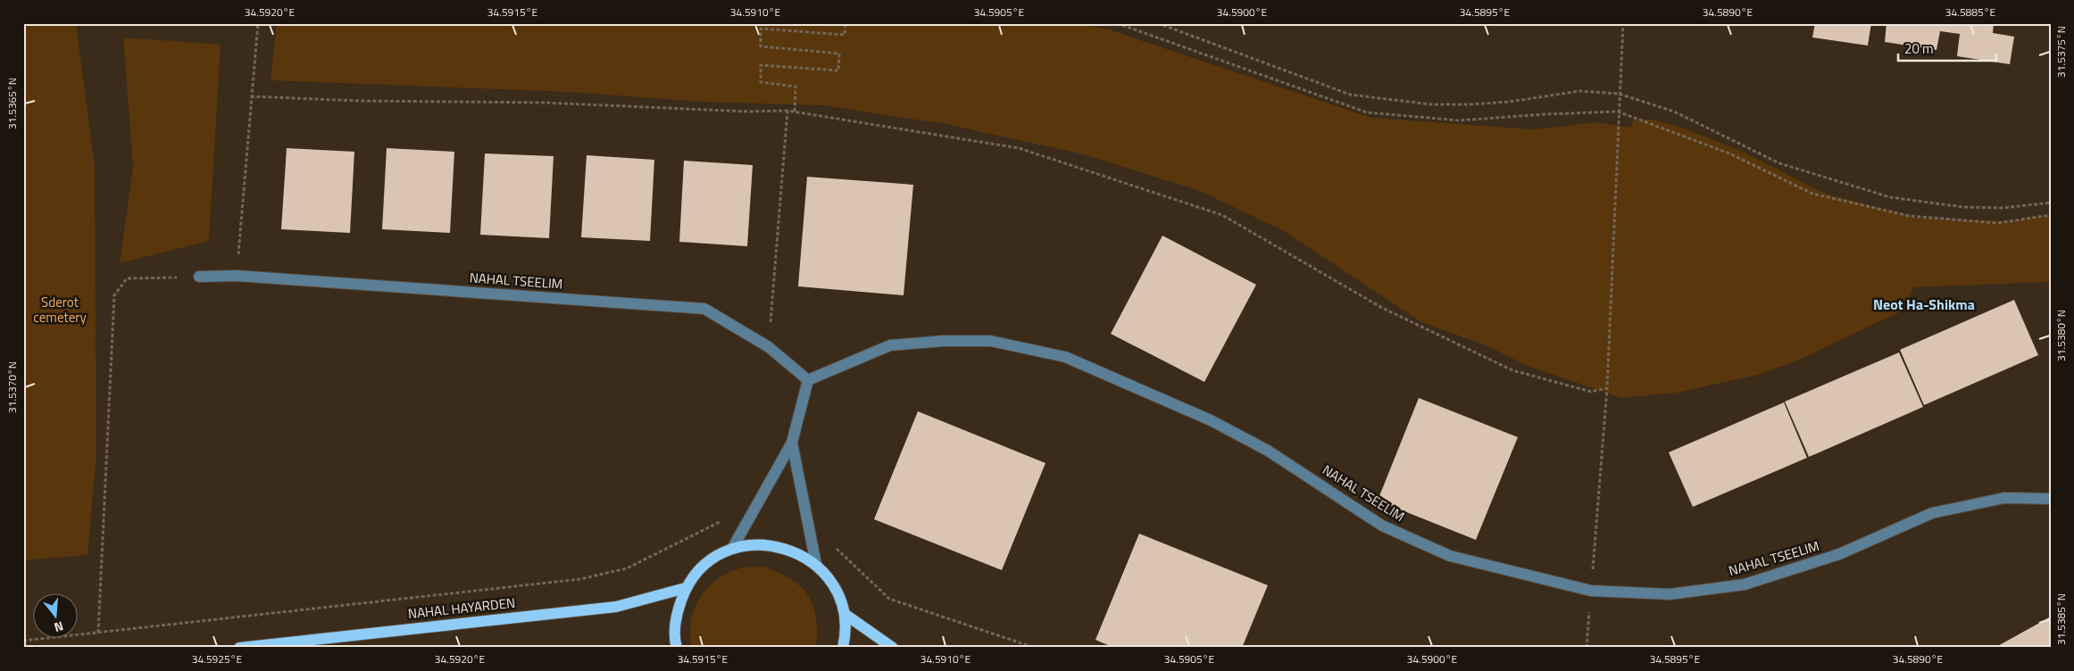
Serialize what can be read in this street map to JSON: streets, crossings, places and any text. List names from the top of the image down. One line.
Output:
{"streets":{"main road":["NAHAL HAYARDEN"],"street":["NAHAL TSEELIM"]},"districts":["Neot Ha-Shikma"],"parks":["Sderot cemetery"],"scale_bar":"20 m","north":"bottom","coordinates":["34.5920°E","34.5915°E","34.5910°E","34.5905°E","34.5900°E","34.5895°E","34.5890°E","34.5885°E","31.5375°N","31.5365°N","31.5380°N","31.5370°N","31.5385°N","34.5925°E"]}
